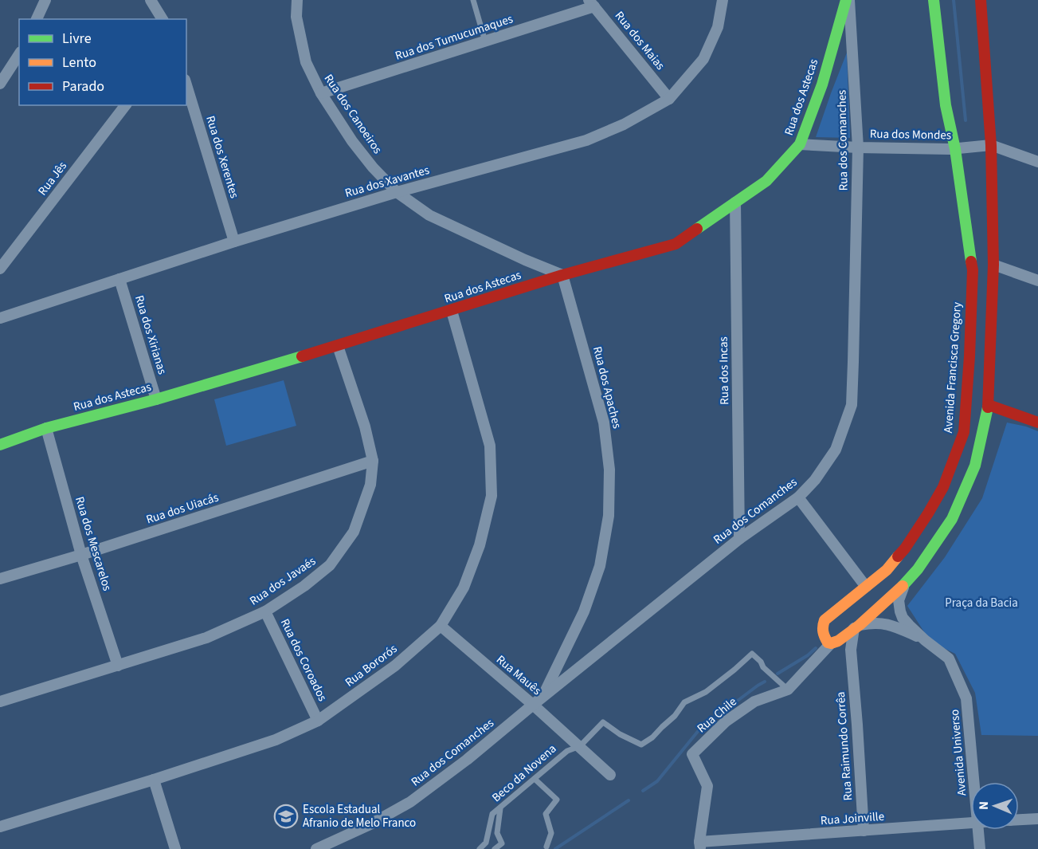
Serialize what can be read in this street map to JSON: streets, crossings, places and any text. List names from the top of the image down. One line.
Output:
{"streets":{"main road":["Rua dos Astecas","Avenida Francisca Gregory"],"street":["Rua dos Tumucumaques","Rua dos Maias","Rua dos Canoeiros","Rua dos Mondes","Rua dos Comanches","Rua dos Xerentes","Rua Jês","Rua dos Xavantes","Rua dos Xirianas","Rua dos Incas","Rua dos Apaches","Rua dos Uiacás","Rua dos Mescarelos","Rua dos Javaés","Rua dos Coroados","Rua Bororós","Rua Mauês","Rua Chile","Rua Raimundo Corrêa","Avenida Universo","Rua Joinville"],"lane":["Beco da Novena"]},"crossings":[["Rua dos Tumucumaques","Rua dos Maias"],["Rua dos Tumucumaques","Rua dos Canoeiros"],["Rua dos Maias","Rua dos Xavantes"],["Rua dos Astecas","Rua dos Canoeiros"],["Rua dos Astecas","Rua dos Mondes"],["Rua dos Astecas","Rua dos Xirianas"],["Rua dos Astecas","Rua dos Incas"],["Rua dos Astecas","Rua dos Apaches"],["Rua dos Astecas","Rua dos Mescarelos"],["Rua dos Astecas","Rua dos Javaés"],["Rua dos Astecas","Rua Bororós"],["Rua dos Canoeiros","Rua dos Xavantes"],["Rua dos Canoeiros","Rua dos Apaches"],["Rua dos Mondes","Rua dos Comanches"],["Rua dos Mondes","Avenida Francisca Gregory"],["Rua dos Comanches","Rua dos Incas"],["Rua dos Comanches","Rua dos Apaches"],["Rua dos Comanches","Rua Mauês"],["Rua dos Xerentes","Rua dos Xavantes"],["Rua dos Xavantes","Rua dos Xirianas"],["Avenida Francisca Gregory","Rua Chile"],["Rua dos Uiacás","Rua dos Mescarelos"],["Rua dos Uiacás","Rua dos Javaés"],["Rua dos Mescarelos","Rua dos Javaés"],["Rua dos Javaés","Rua dos Coroados"],["Rua dos Coroados","Rua Bororós"],["Rua Bororós","Rua Mauês"],["Rua Mauês","Beco da Novena"],["Rua Chile","Beco da Novena"],["Rua Chile","Rua Joinville"],["Rua Raimundo Corrêa","Rua Joinville"]],"parks":["Praça da Bacia"],"places":{"school or university":["Escola Estadual Afranio de Melo Franco"]},"legend":["Livre","Lento","Parado"],"north":"left"}
